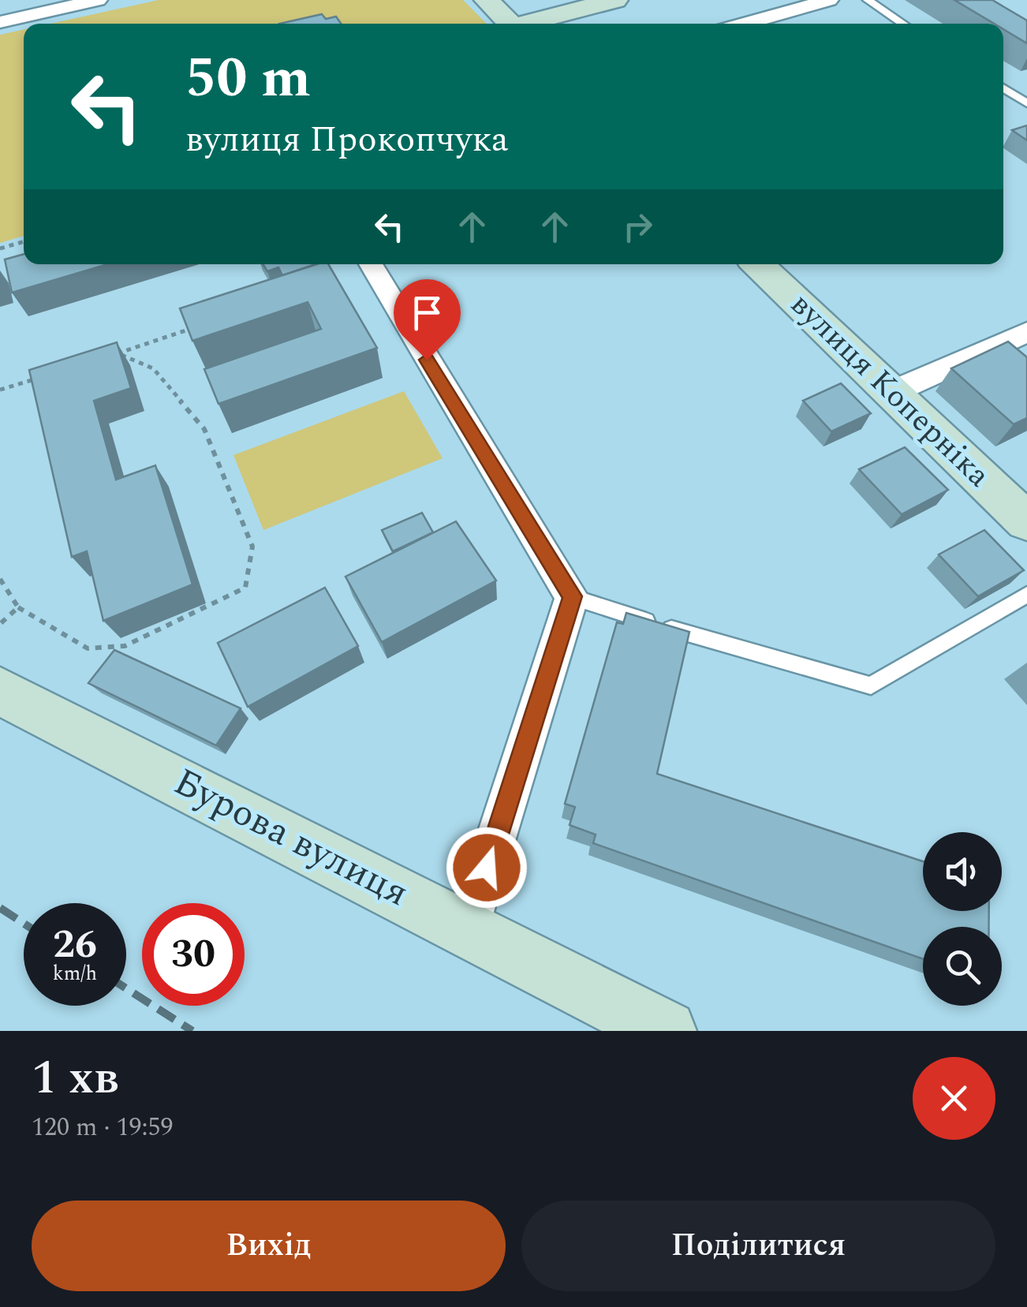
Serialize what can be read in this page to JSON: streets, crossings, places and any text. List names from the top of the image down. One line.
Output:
{"streets":{"main road":["вулиця Коперніка","Бурова вулиця"]},"page":{"turn":["50 m","вулиця Прокопчука"],"speed":"26 km/h","limit":"30","heading":["1 хв","120 m · 19:59"],"buttons":["Вихід","Поділитися"]}}
